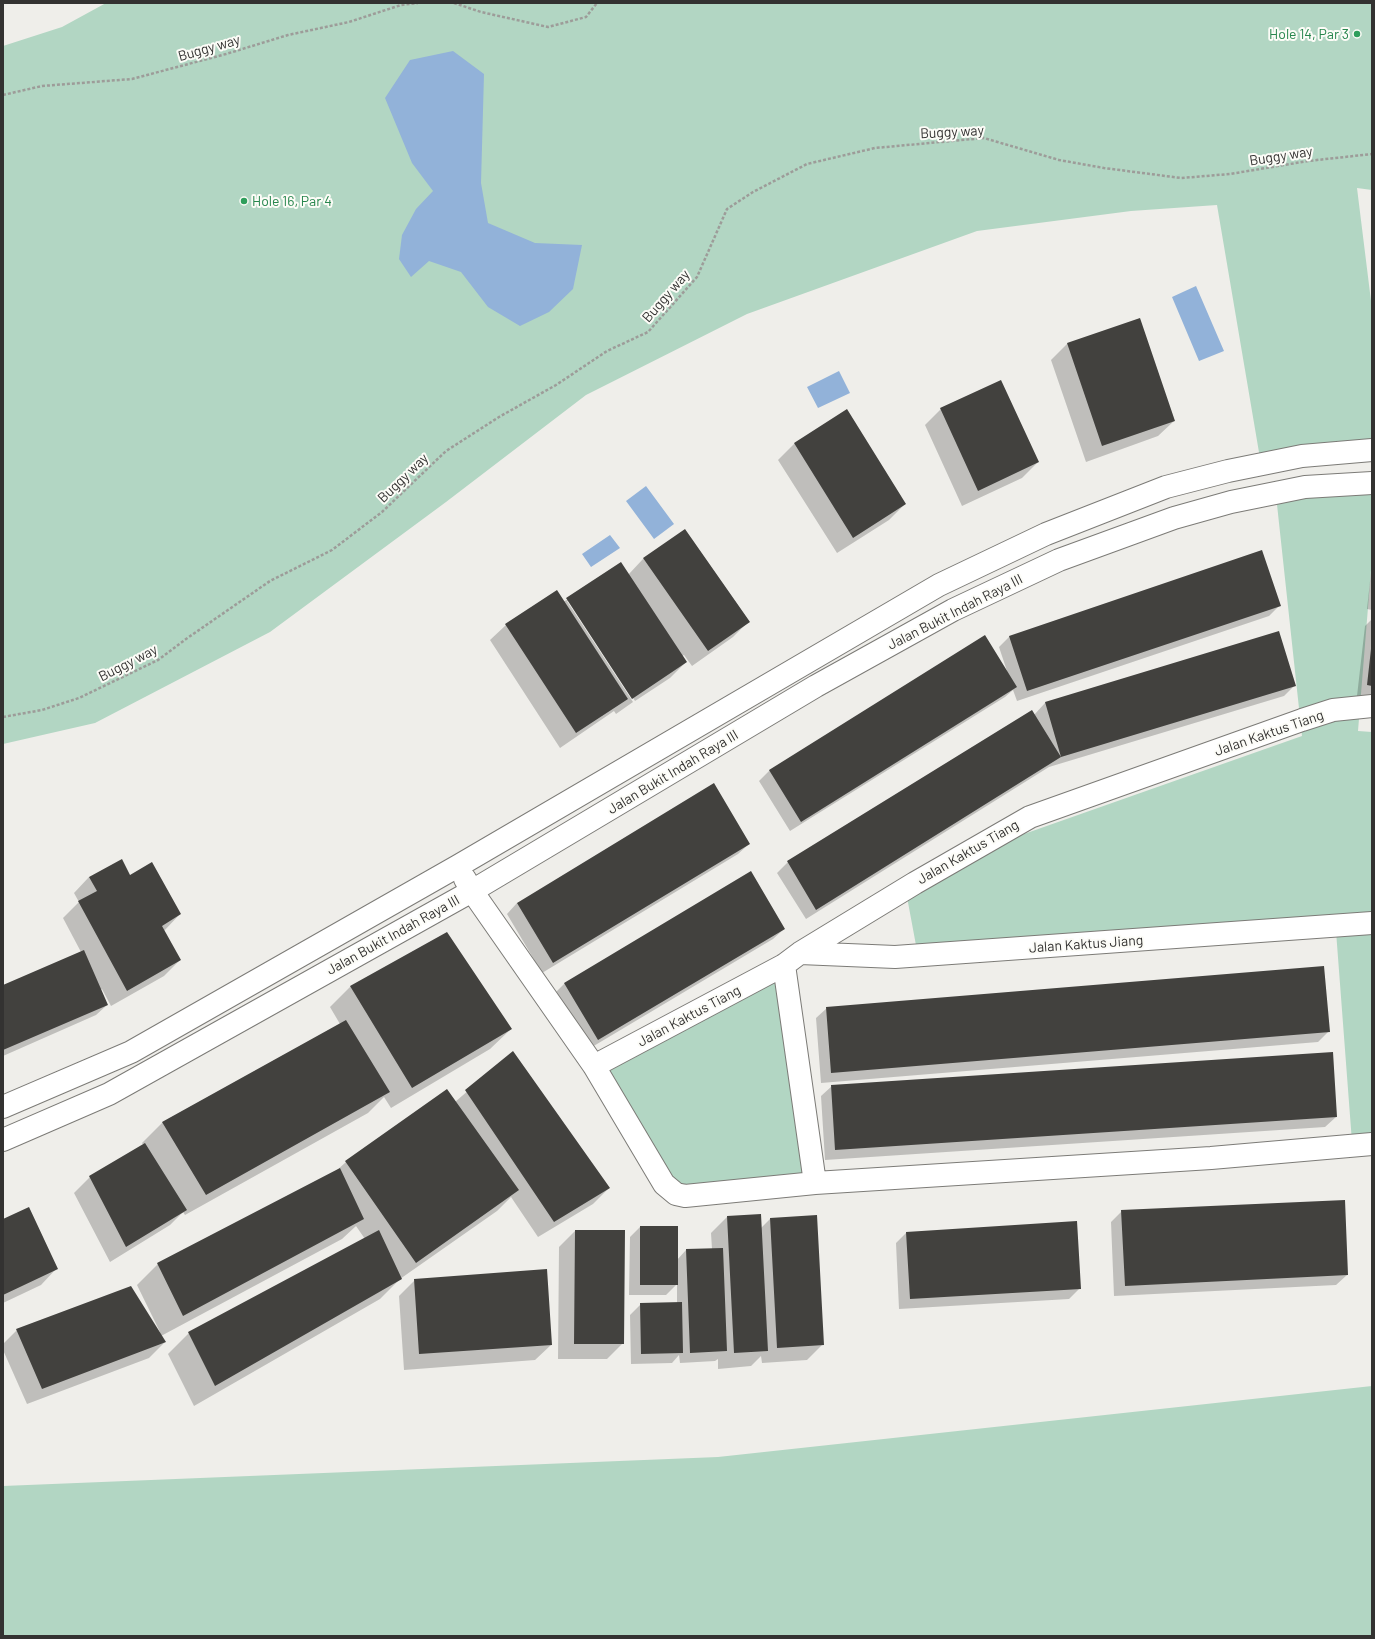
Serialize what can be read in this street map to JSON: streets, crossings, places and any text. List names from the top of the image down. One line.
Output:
{"streets":{"street":["Jalan Bukit Indah Raya III","Jalan Kaktus Tiang","Jalan Kaktus Jiang"],"path":["Buggy way"]},"crossings":[["Jalan Kaktus Tiang","Jalan Kaktus Jiang"]],"places":["Hole 14, Par 3","Hole 16, Par 4"]}
